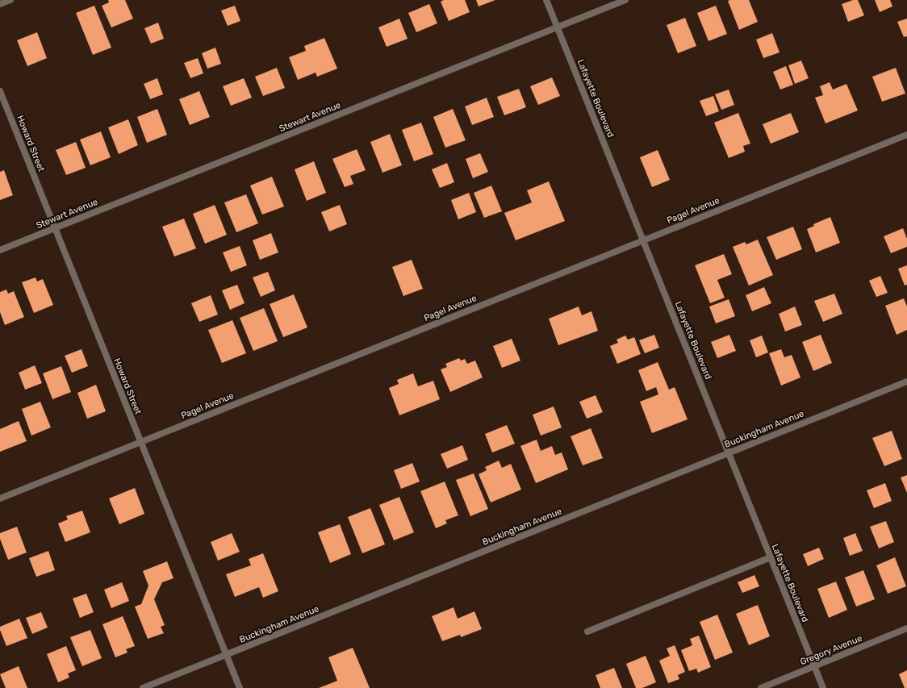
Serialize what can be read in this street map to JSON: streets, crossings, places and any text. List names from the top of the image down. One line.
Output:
{"streets":{"street":["Lafayette Boulevard","Stewart Avenue","Howard Street","Pagel Avenue","Buckingham Avenue","Gregory Avenue"]},"crossings":[["Lafayette Boulevard","Stewart Avenue"],["Lafayette Boulevard","Pagel Avenue"],["Lafayette Boulevard","Buckingham Avenue"],["Lafayette Boulevard","Gregory Avenue"],["Stewart Avenue","Howard Street"],["Howard Street","Pagel Avenue"],["Howard Street","Buckingham Avenue"]]}
